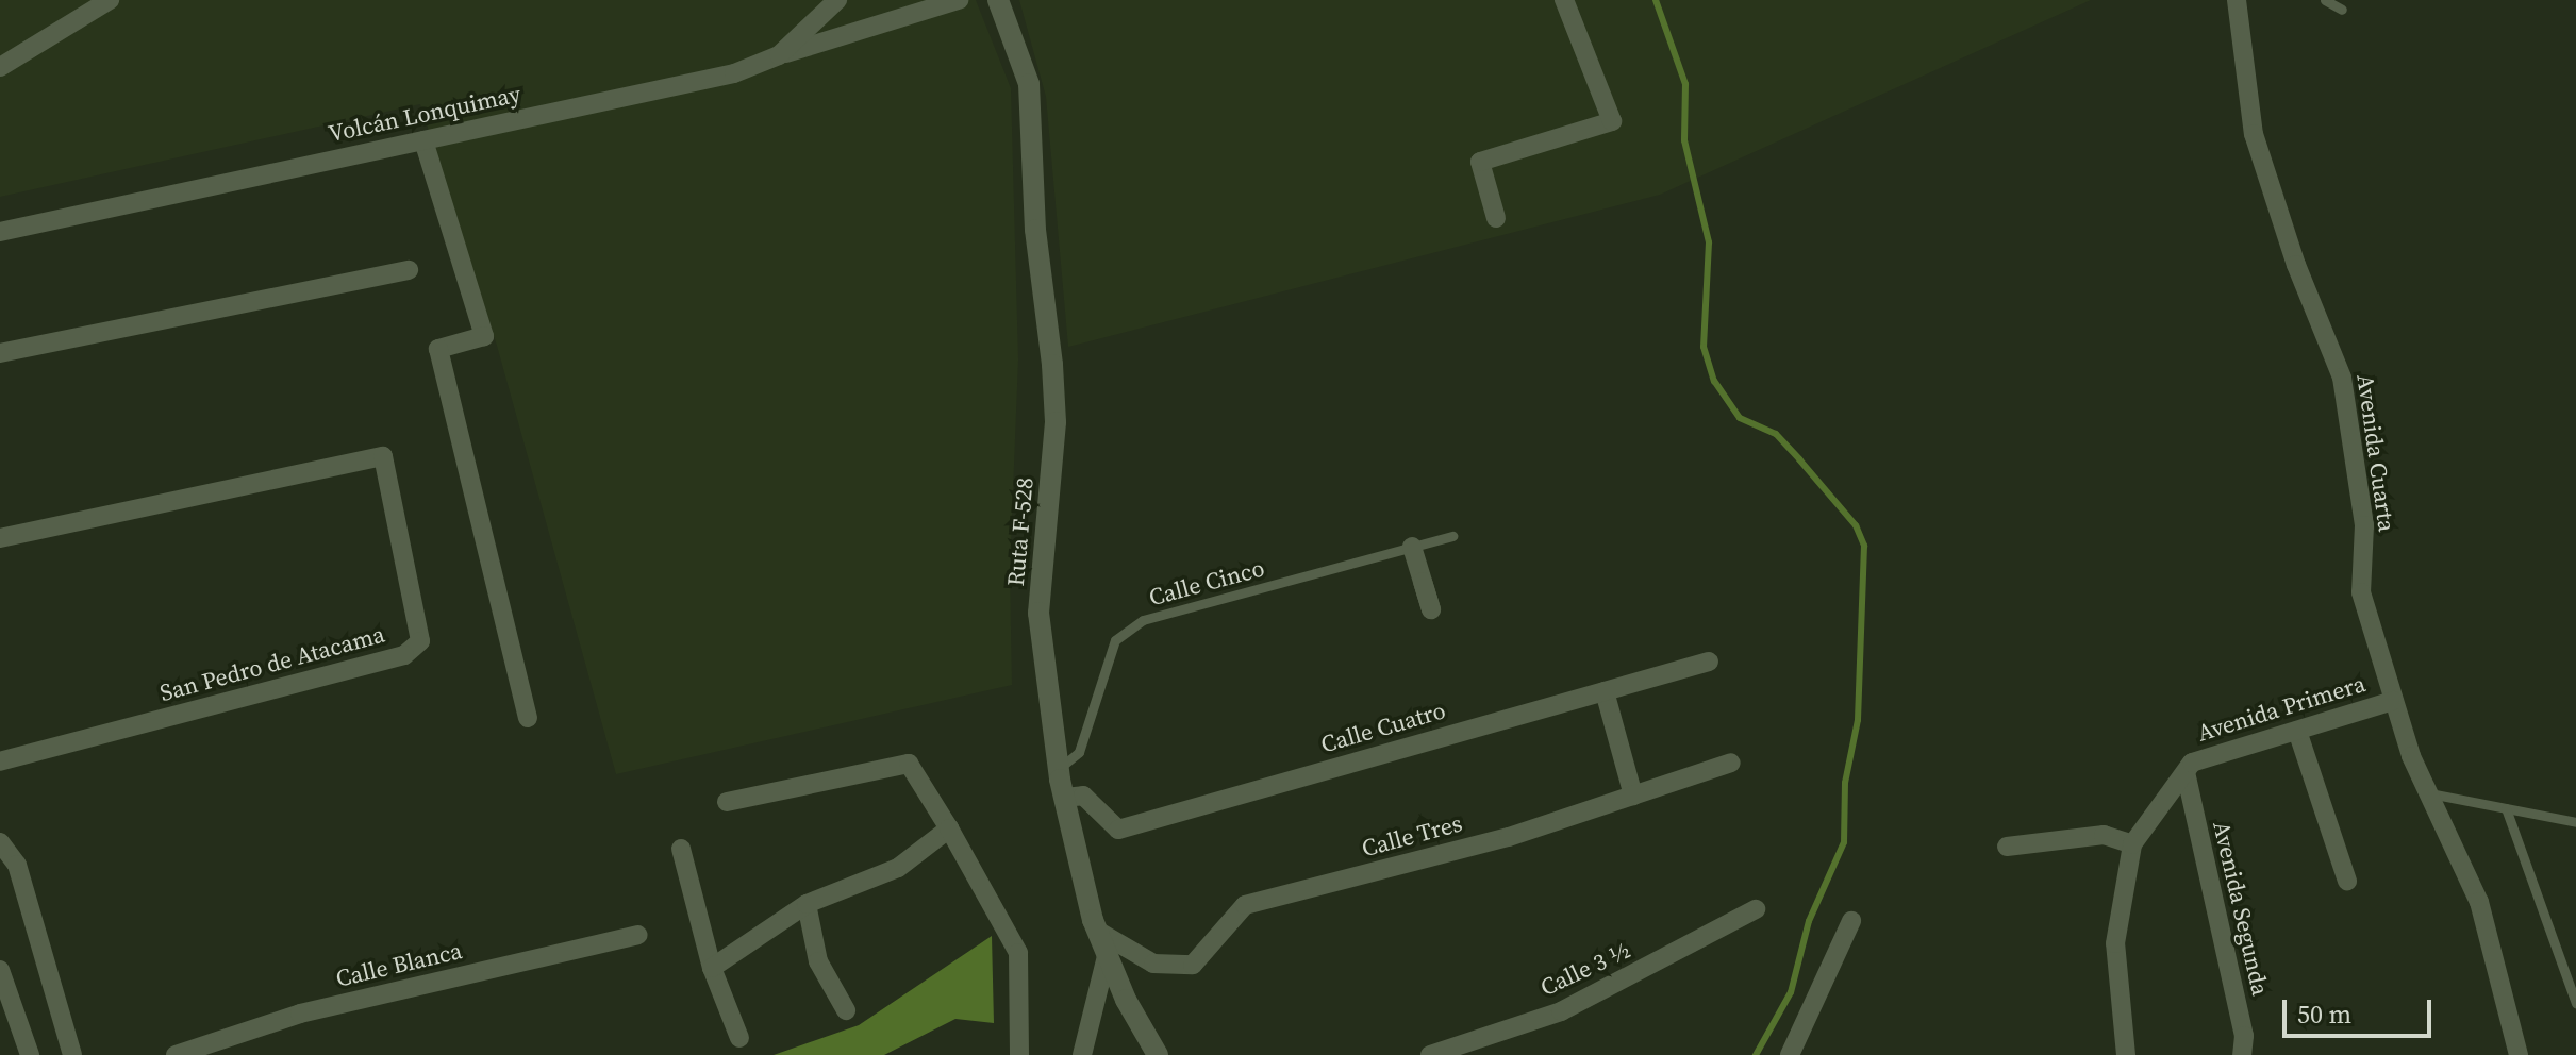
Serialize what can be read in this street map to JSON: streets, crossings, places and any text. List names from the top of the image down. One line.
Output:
{"streets":{"main road":["Ruta F-528"],"street":["Volcán Lonquimay","Avenida Cuarta","San Pedro de Atacama","Avenida Primera","Calle Cuatro","Calle Tres","Avenida Segunda","Calle Blanca","Calle 3 ½"],"lane":["Calle Cinco"]},"crossings":[["Avenida Cuarta","Avenida Primera"],["Ruta F-528","Calle Cinco"],["Ruta F-528","Calle Cuatro"],["Ruta F-528","Calle Tres"],["Avenida Primera","Avenida Segunda"]],"scale_bar":"50 m"}
